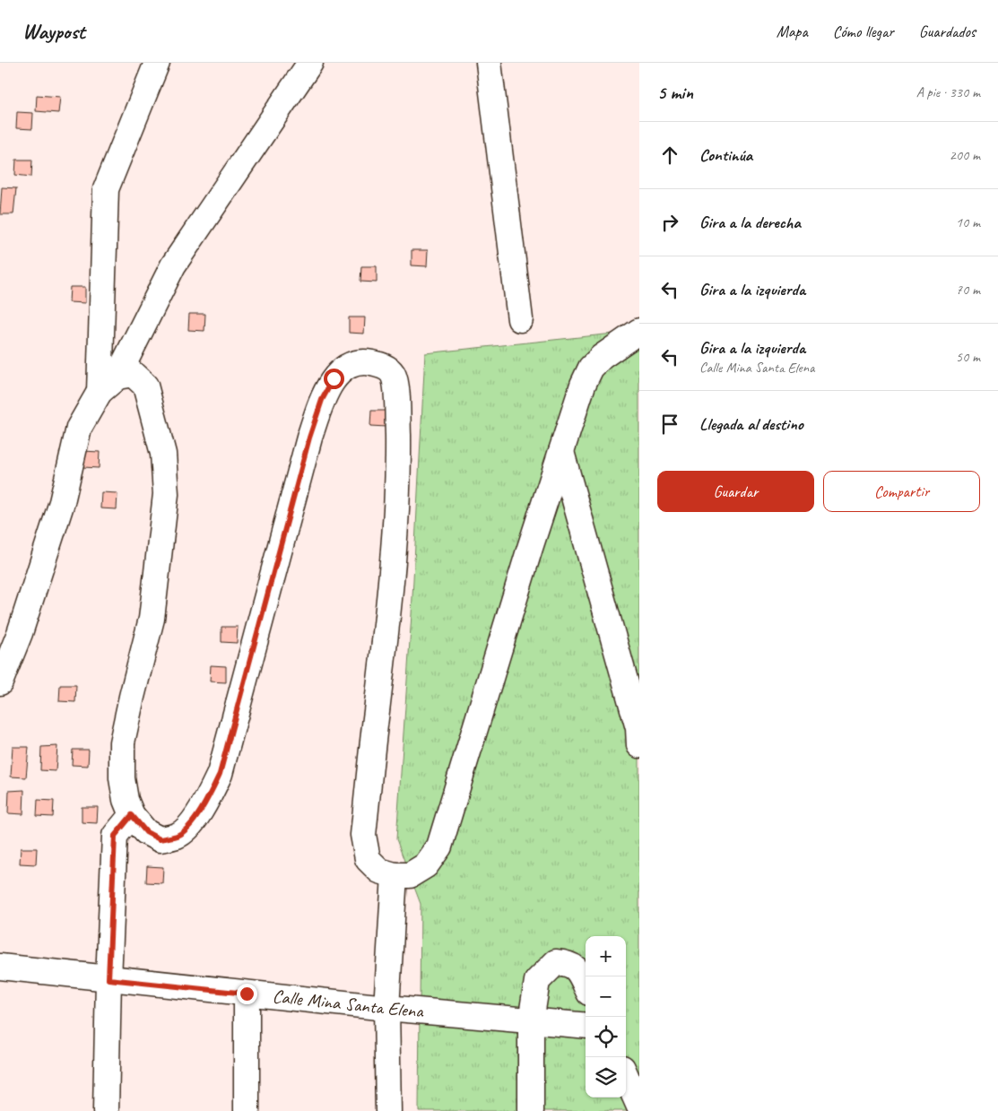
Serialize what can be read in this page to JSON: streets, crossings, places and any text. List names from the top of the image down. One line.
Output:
{"streets":{"street":["Calle Mina Santa Elena"]},"page":{"header":"Waypost","nav":["Mapa","Cómo llegar","Guardados"],"heading":["5 min","A pie · 330 m"],"list":[["Continúa","200 m"],["Gira a la derecha","10 m"],["Gira a la izquierda","70 m"],["Gira a la izquierda","Calle Mina Santa Elena","50 m"],"Llegada al destino"],"buttons":["Guardar","Compartir"],"map_buttons":["+","−"]}}
